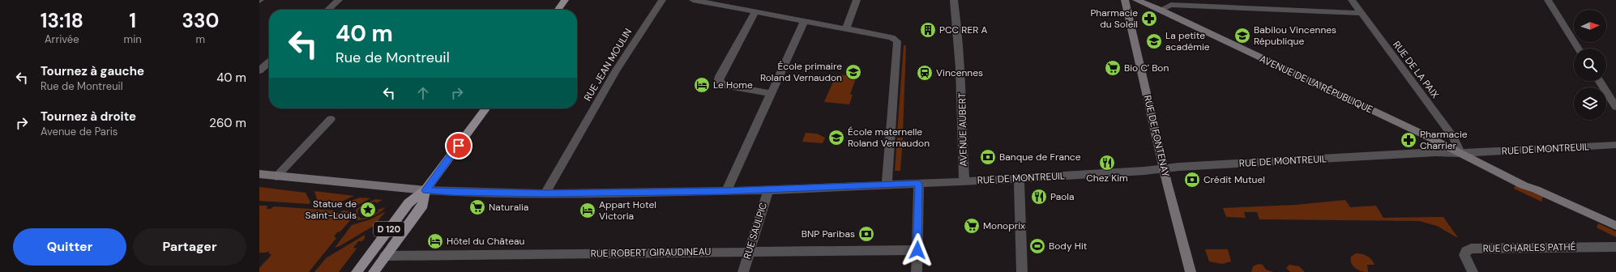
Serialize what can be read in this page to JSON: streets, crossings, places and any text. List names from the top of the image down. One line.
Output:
{"streets":{"main road":["D 120"],"street":["RUE JEAN MOULIN","RUE DE LA PAIX","AVENUE DE LA RÉPUBLIQUE","AVENUE AUBERT","RUE DE FONTENAY","RUE DE MONTREUIL","RUE SAULPIC","RUE CHARLES PATHÉ","RUE ROBERT GIRAUDINEAU"]},"crossings":[["RUE JEAN MOULIN","RUE DE MONTREUIL"],["RUE DE LA PAIX","AVENUE DE LA RÉPUBLIQUE"],["RUE DE LA PAIX","RUE DE MONTREUIL"],["AVENUE DE LA RÉPUBLIQUE","RUE DE MONTREUIL"],["AVENUE AUBERT","RUE DE MONTREUIL"],["RUE DE FONTENAY","RUE DE MONTREUIL"],["RUE DE MONTREUIL","D 120"],["RUE DE MONTREUIL","RUE SAULPIC"],["D 120","RUE ROBERT GIRAUDINEAU"],["RUE SAULPIC","RUE ROBERT GIRAUDINEAU"]],"places":{"pharmacy":["Pharmacie du Soleil","Pharmacie Charrier"],"building":["PCC RER A"],"school or university":["Babilou Vincennes République","La petite académie","École primaire Roland Vernaudon","École maternelle Roland Vernaudon"],"supermarket":["Bio C' Bon","Naturalia","Monoprix"],"station":["Vincennes"],"hotel":["Le Home","Appart Hotel Victoria","Hôtel du Château"],"bank":["Banque de France","Crédit Mutuel","BNP Paribas"],"restaurant":["Chez Kim","Paola"],"place":["Statue de Saint-Louis"],"sports":["Body Hit"]},"north":"right","page":{"eta":["13:18","Arrivée","1","min","330","m"],"turn":["40 m","Rue de Montreuil"],"list":[{"name":"Tournez à gauche","note":"Rue de Montreuil","value":"40 m"},{"name":"Tournez à droite","note":"Avenue de Paris","value":"260 m"}],"buttons":["Quitter","Partager"]}}
